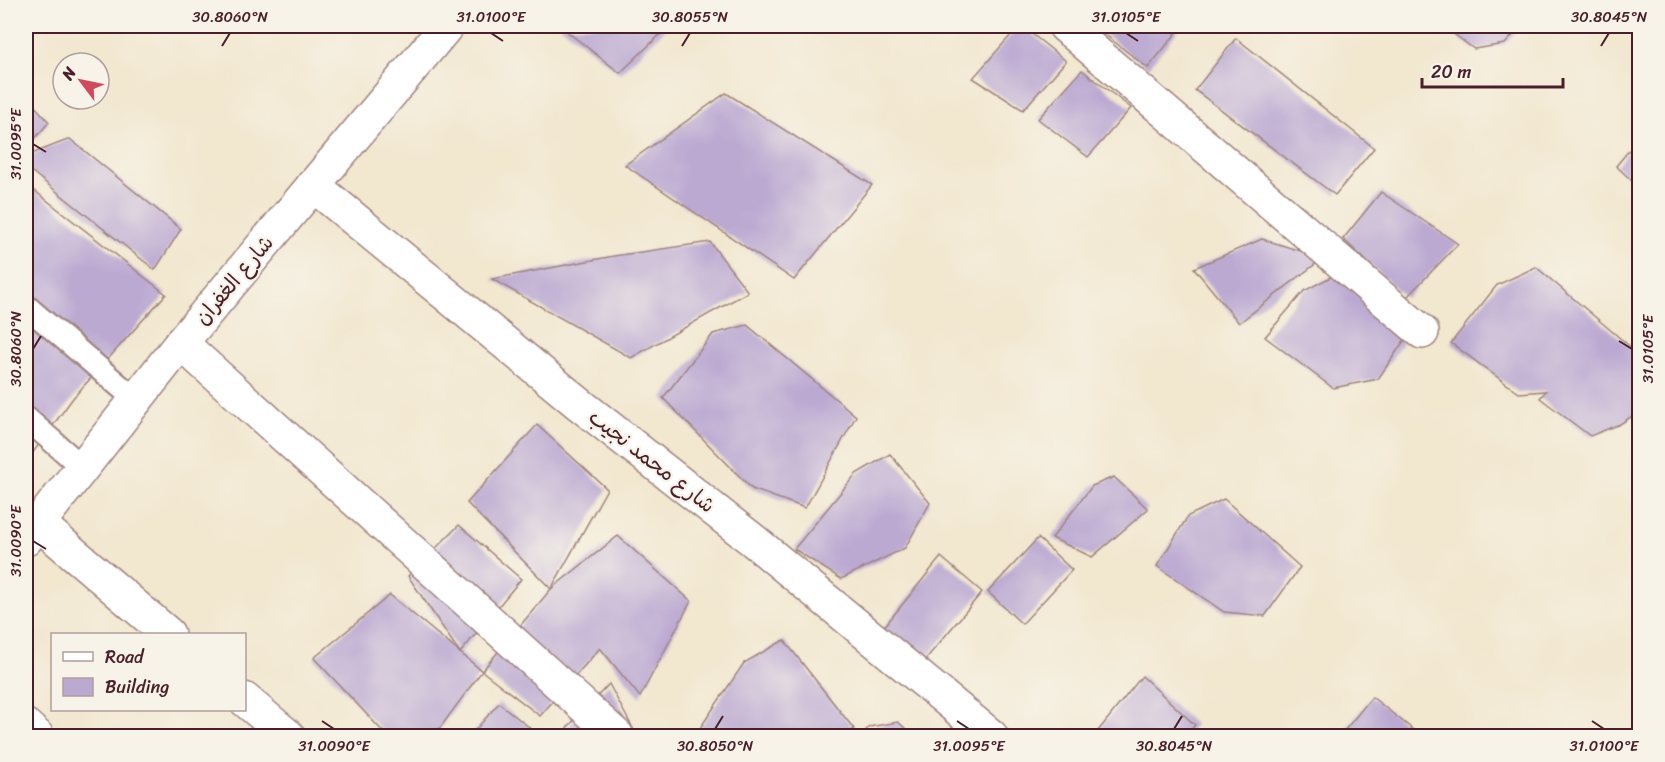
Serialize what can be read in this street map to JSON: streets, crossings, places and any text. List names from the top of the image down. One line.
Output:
{"streets":{"street":["شارع الغفران","شارع محمد نجيب"]},"crossings":[["شارع الغفران","شارع محمد نجيب"]],"legend":["Road","Building"],"scale_bar":"20 m","north":"top left","coordinates":["30.8060°N","31.0100°E","30.8055°N","31.0105°E","30.8045°N","31.0095°E","31.0090°E","30.8050°N"]}
